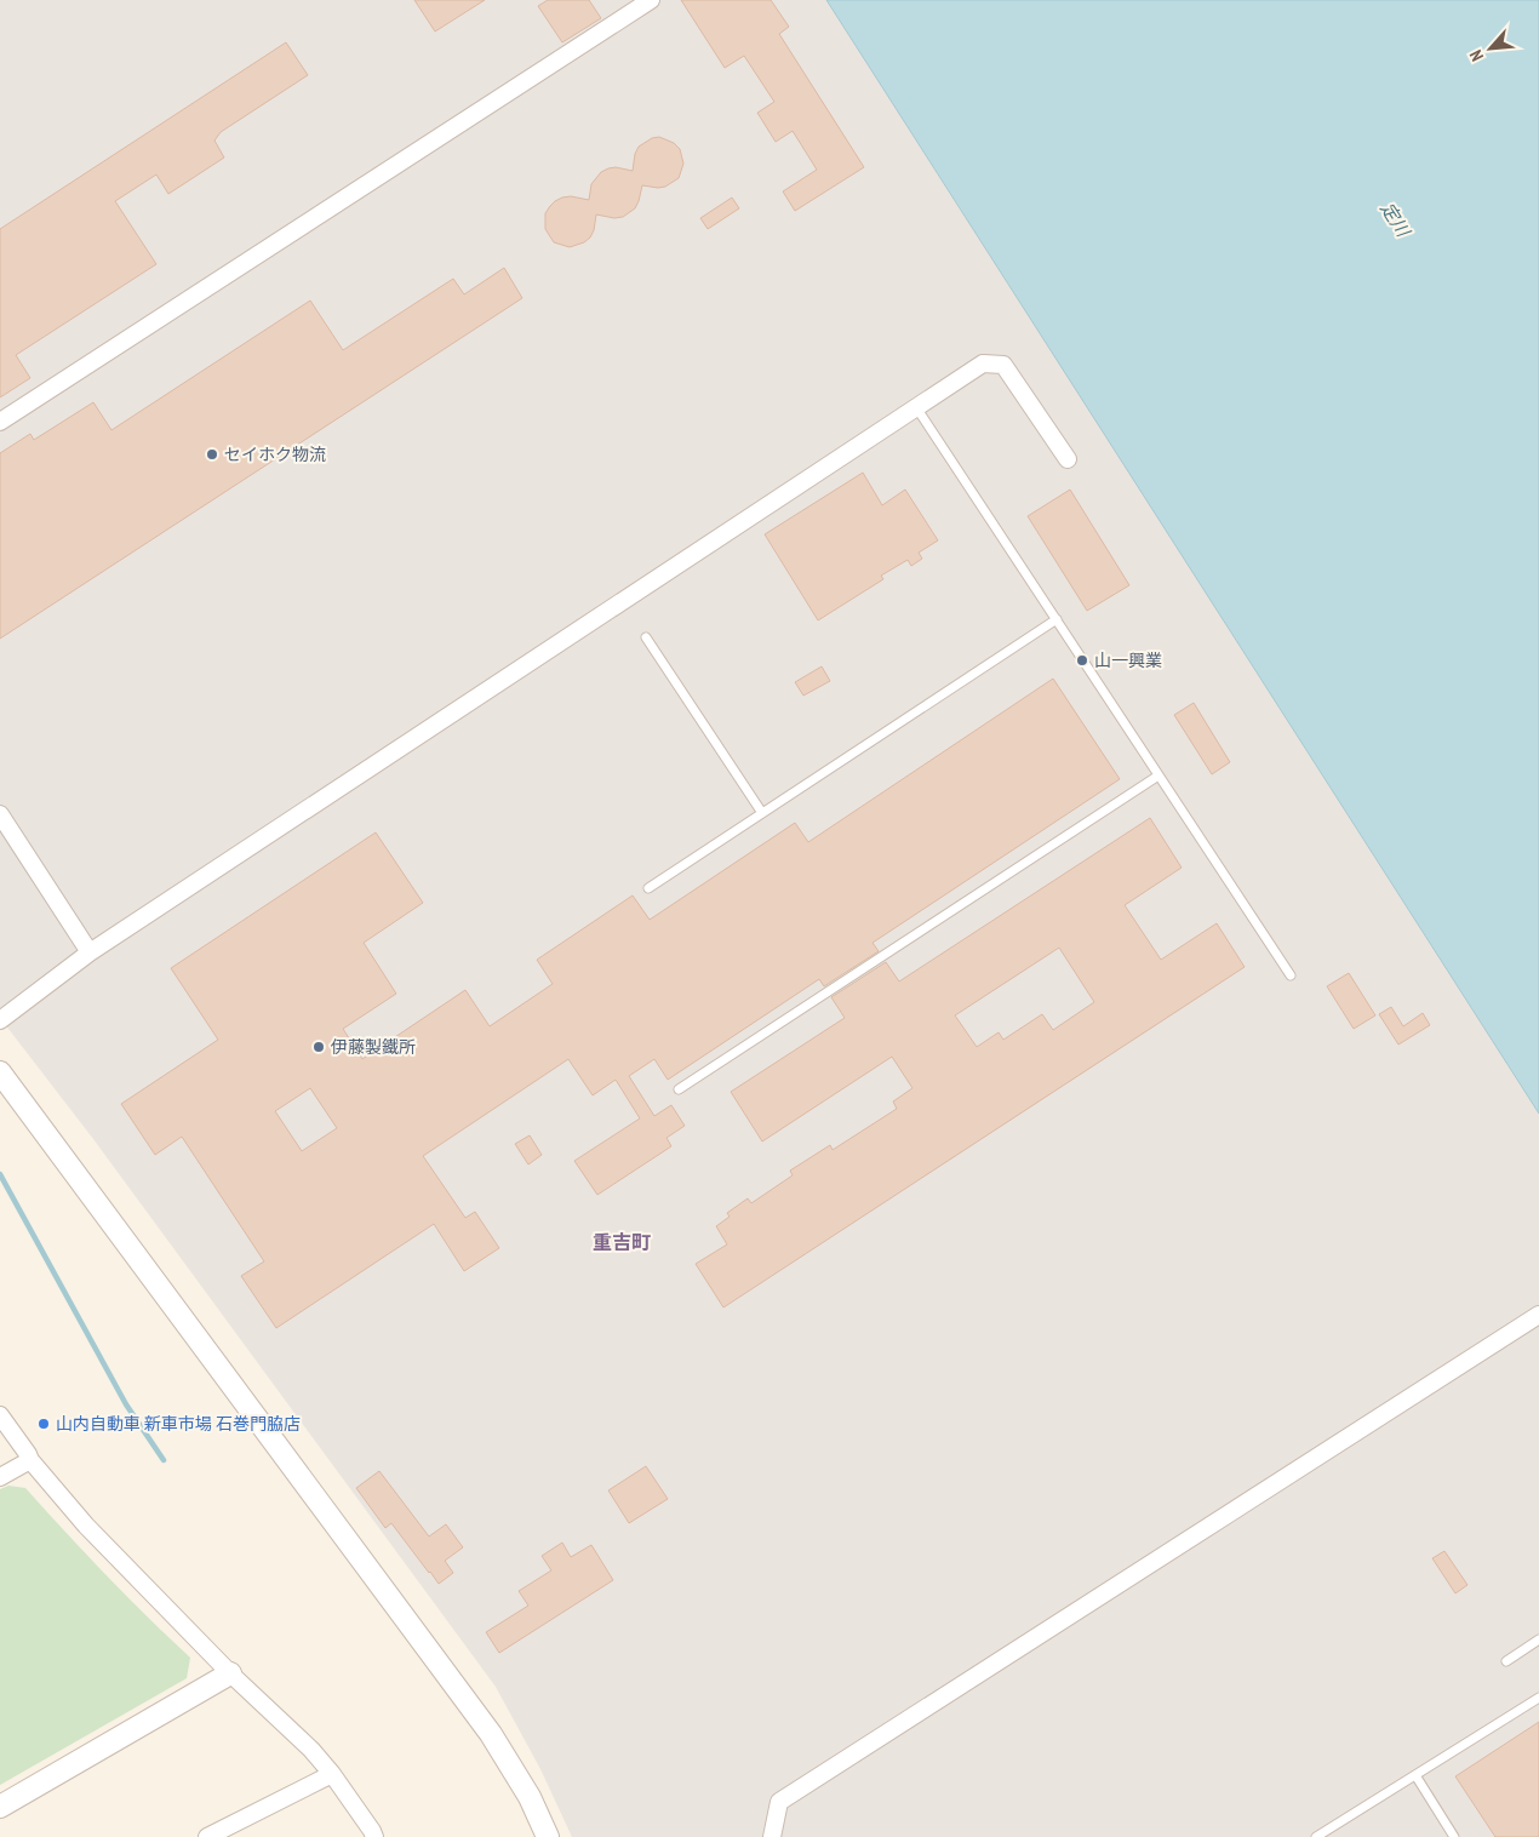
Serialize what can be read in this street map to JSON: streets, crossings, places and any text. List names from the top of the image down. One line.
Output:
{"districts":["重吉町"],"water":["定川"],"places":["セイホク物流","山一興業","伊藤製鐵所","山内自動車 新車市場 石巻門脇店"],"north":"bottom left"}
